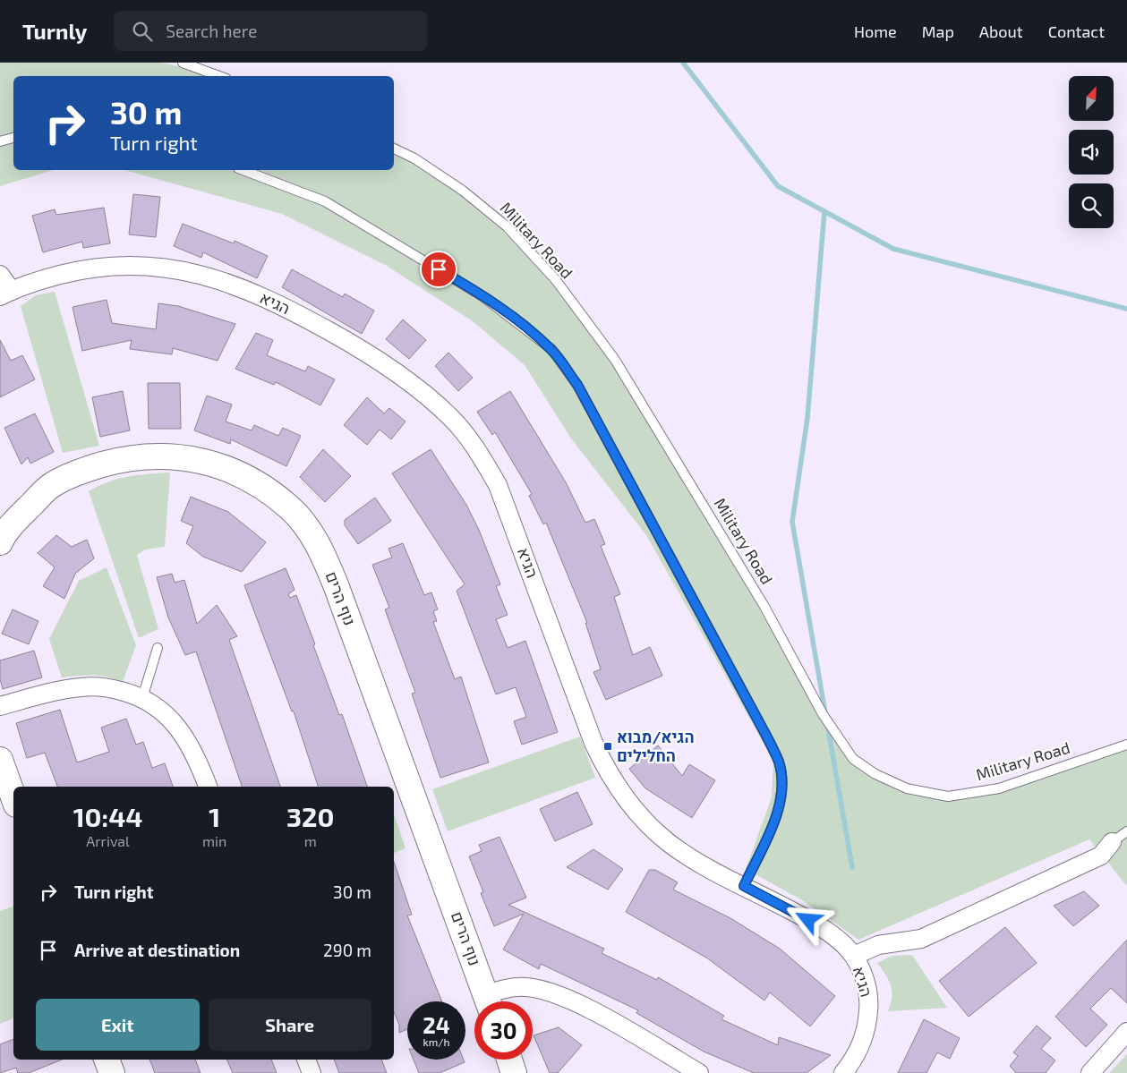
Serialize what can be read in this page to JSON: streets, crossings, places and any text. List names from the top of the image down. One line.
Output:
{"streets":{"street":["הגיא","נוף הרים"],"lane":["Military Road"]},"places":{"transit":["הגיא/מבוא החלילים"]},"north":"top right","page":{"header":"Turnly","search":"Search here","nav":["Home","Map","About","Contact"],"turn":["30 m","Turn right"],"eta":["10:44","Arrival","1","min","320","m"],"list":[{"name":"Turn right","value":"30 m"},{"name":"Arrive at destination","value":"290 m"}],"buttons":["Exit","Share"],"speed":"24 km/h","limit":"30"}}
